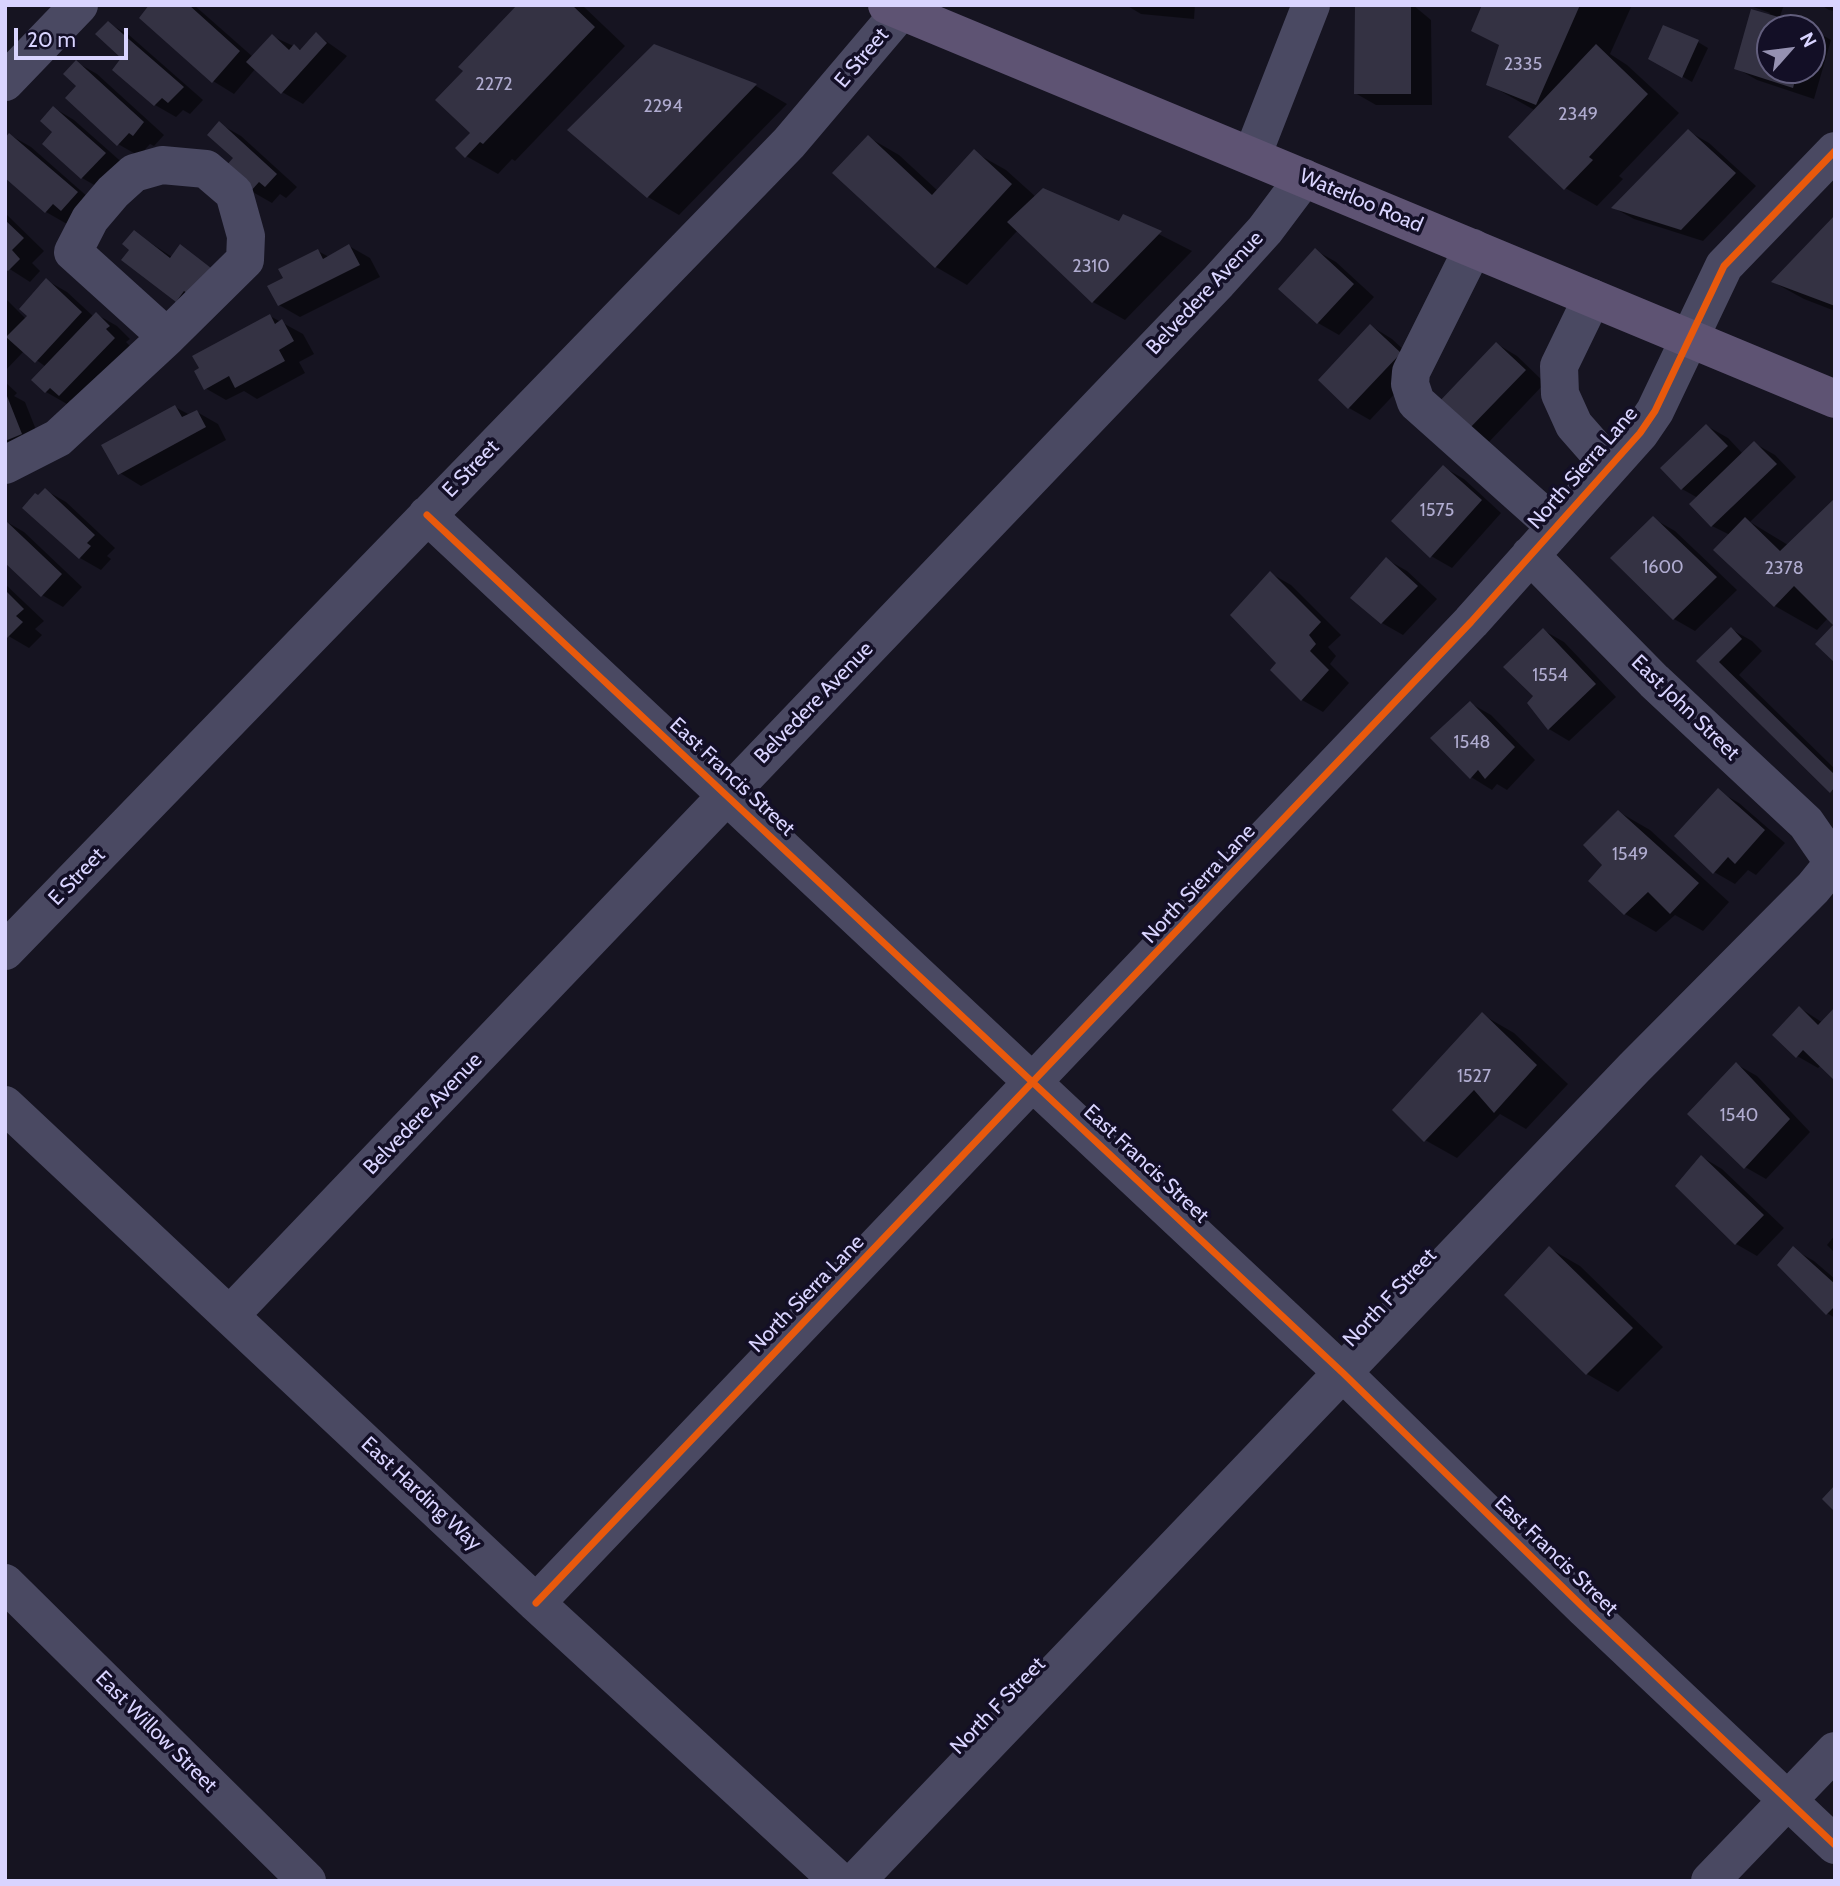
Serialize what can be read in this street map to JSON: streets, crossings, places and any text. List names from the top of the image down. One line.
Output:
{"streets":{"main road":["Waterloo Road"],"street":["E Street","Belvedere Avenue","North Sierra Lane","East John Street","East Francis Street","North F Street","East Harding Way","East Willow Street"]},"crossings":[["E Street","Waterloo Road"],["E Street","East Francis Street"],["Waterloo Road","Belvedere Avenue"],["Waterloo Road","North Sierra Lane"],["Belvedere Avenue","East Francis Street"],["Belvedere Avenue","East Harding Way"],["North Sierra Lane","East John Street"],["North Sierra Lane","East Francis Street"],["North Sierra Lane","East Harding Way"],["East John Street","North F Street"],["East Francis Street","North F Street"]],"house_numbers":["2335","2272","2294","2349","2310","1575","1600","2378","1554","1548","1549","1527","1540"],"scale_bar":"20 m","north":"top right"}
